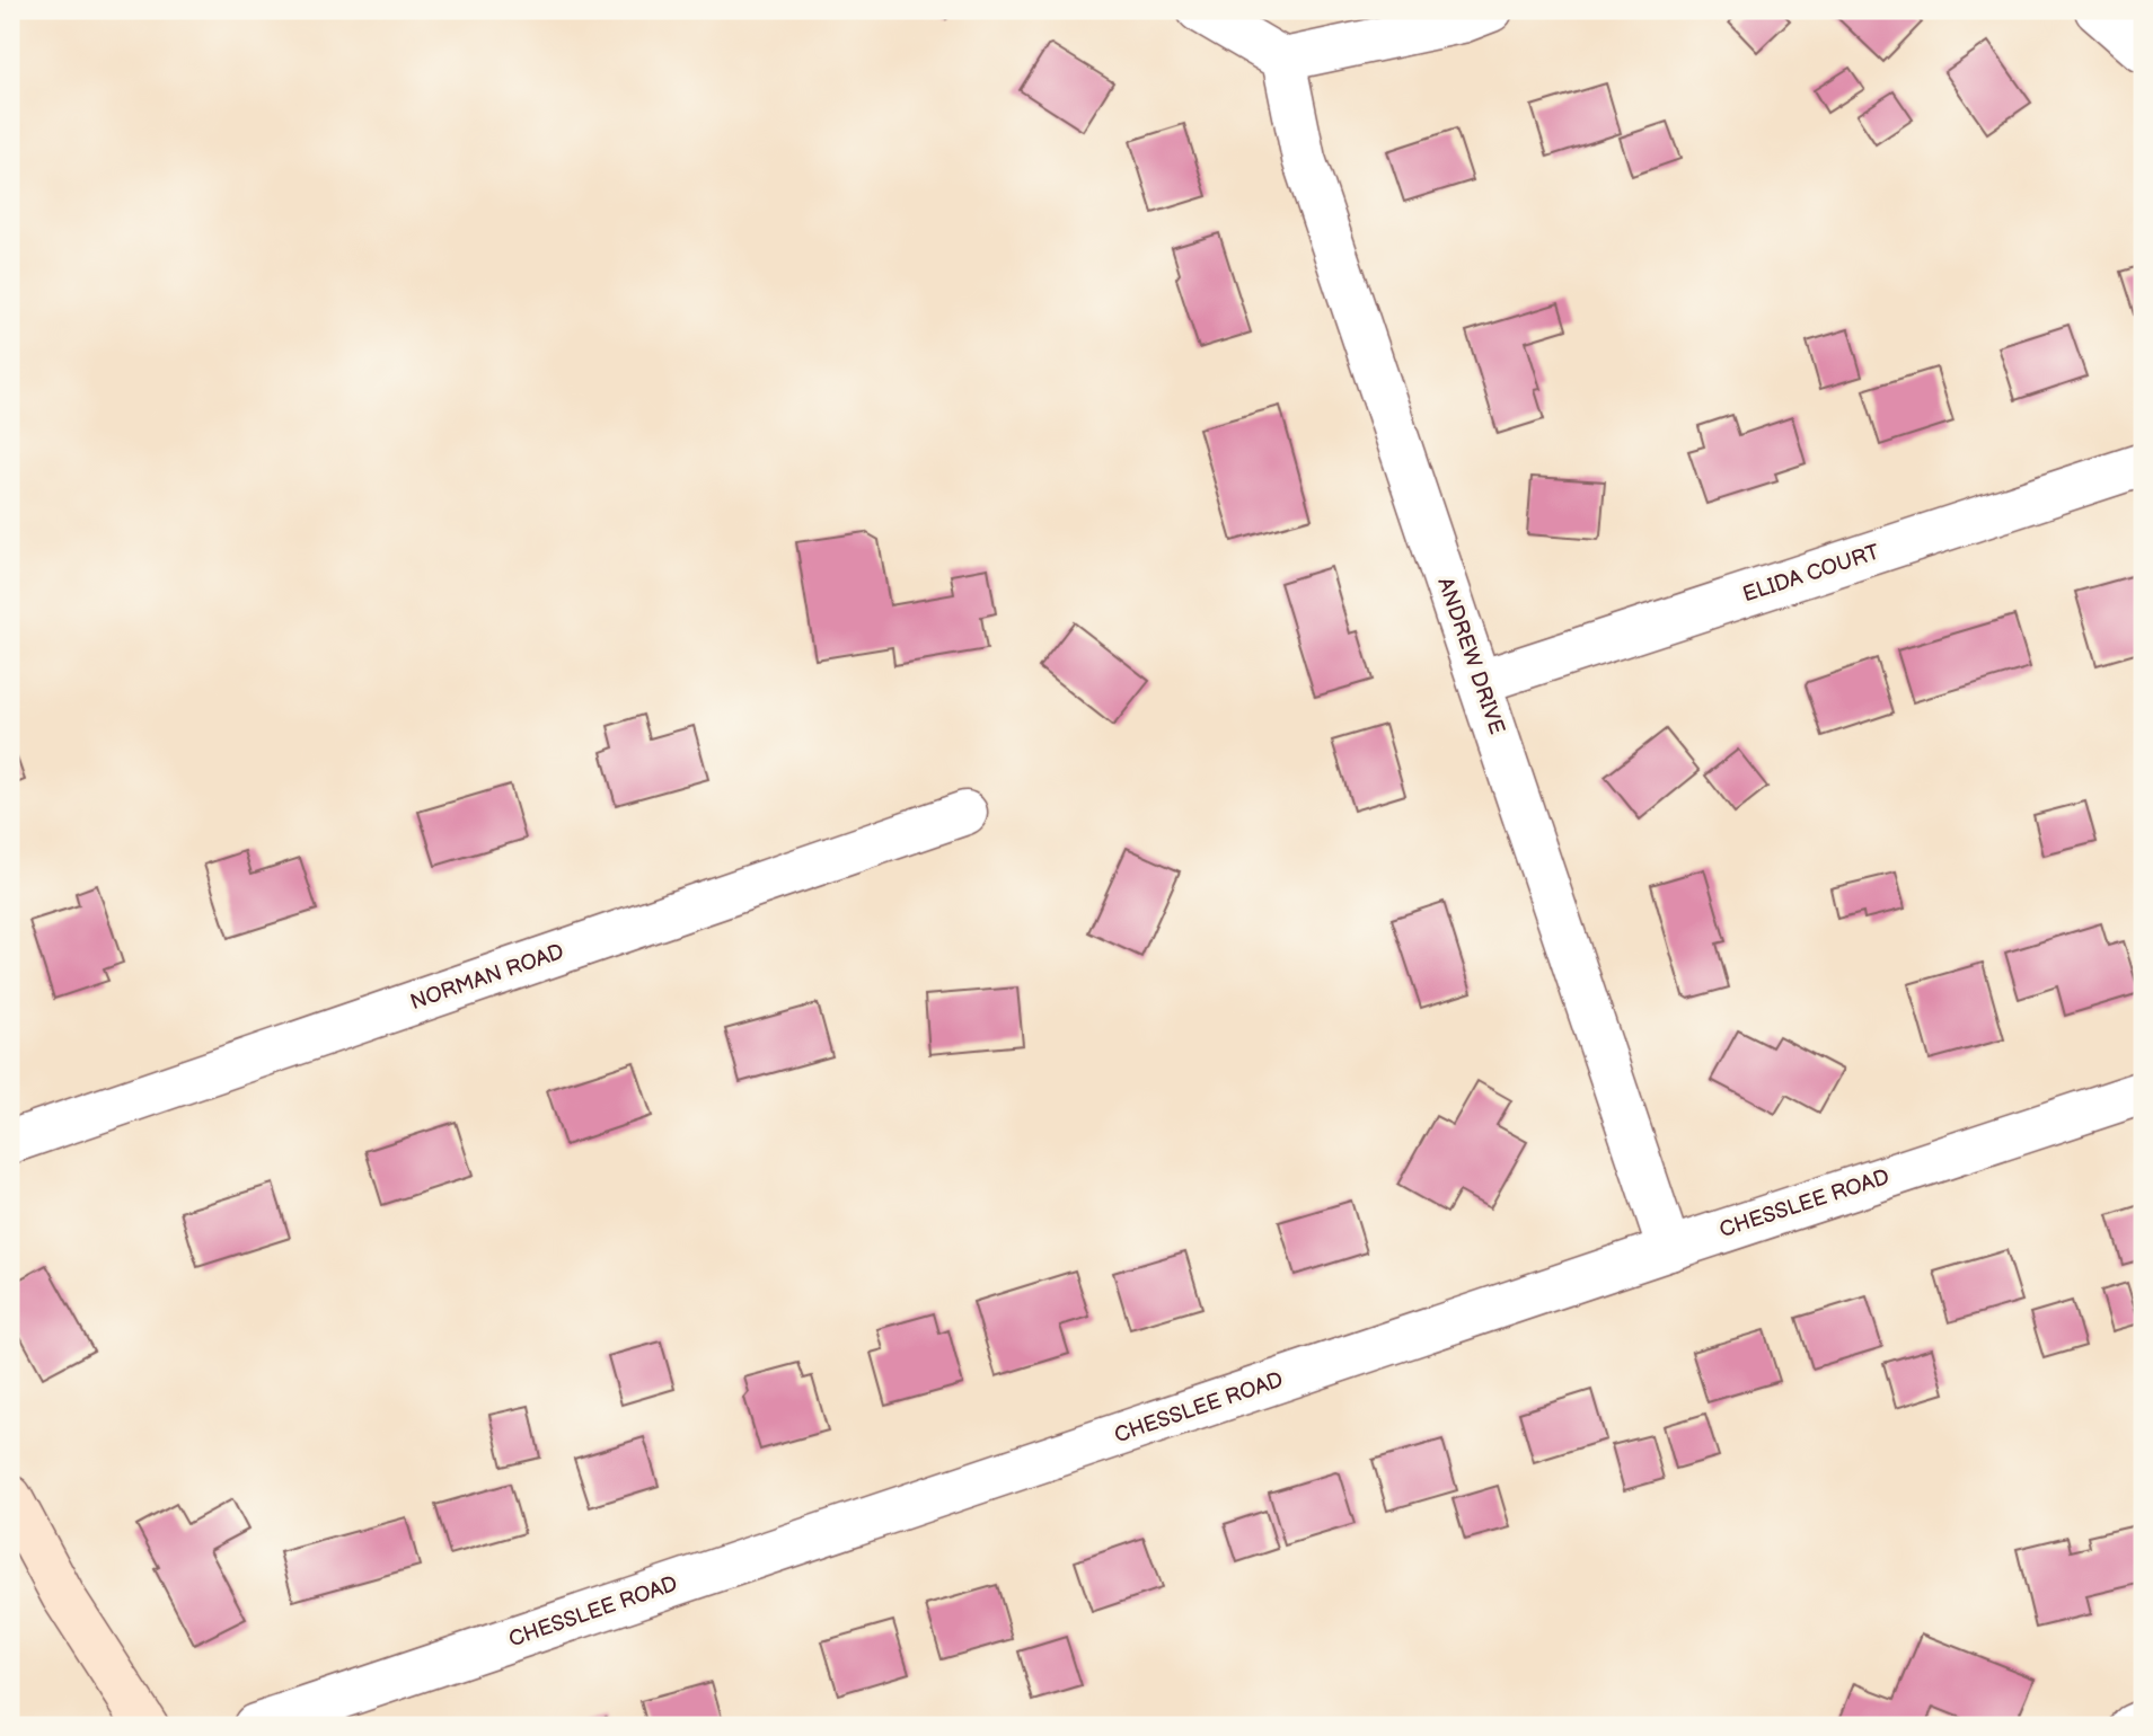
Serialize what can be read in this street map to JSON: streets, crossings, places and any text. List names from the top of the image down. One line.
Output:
{"streets":{"street":["ELIDA COURT","ANDREW DRIVE","NORMAN ROAD","CHESSLEE ROAD"]},"crossings":[["ELIDA COURT","ANDREW DRIVE"],["ANDREW DRIVE","CHESSLEE ROAD"]]}
